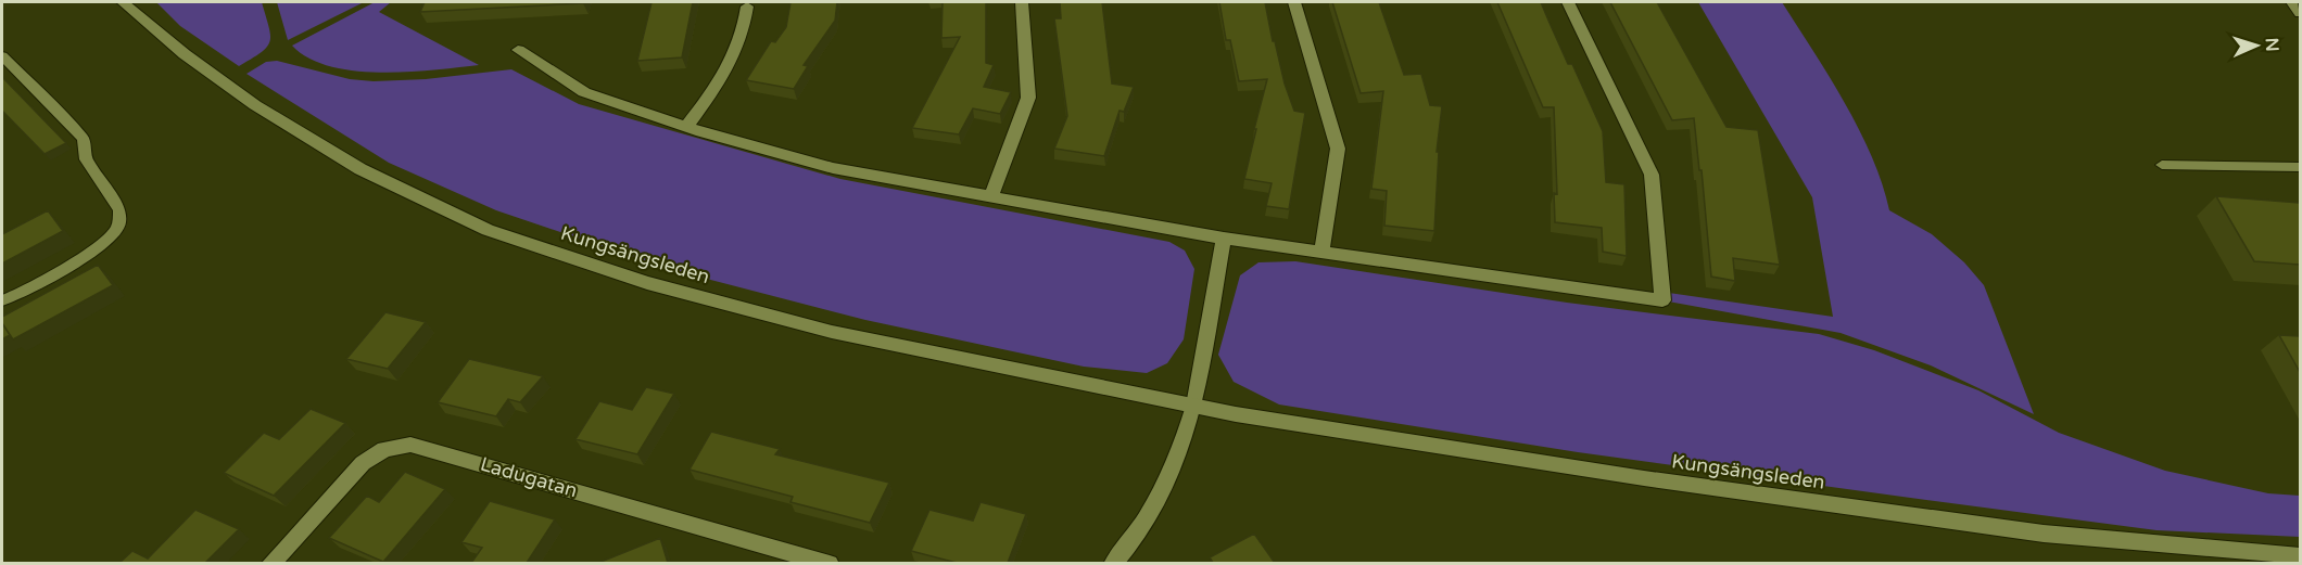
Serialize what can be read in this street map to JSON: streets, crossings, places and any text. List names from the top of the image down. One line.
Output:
{"streets":{"street":["Kungsängsleden","Ladugatan"]},"north":"right"}
